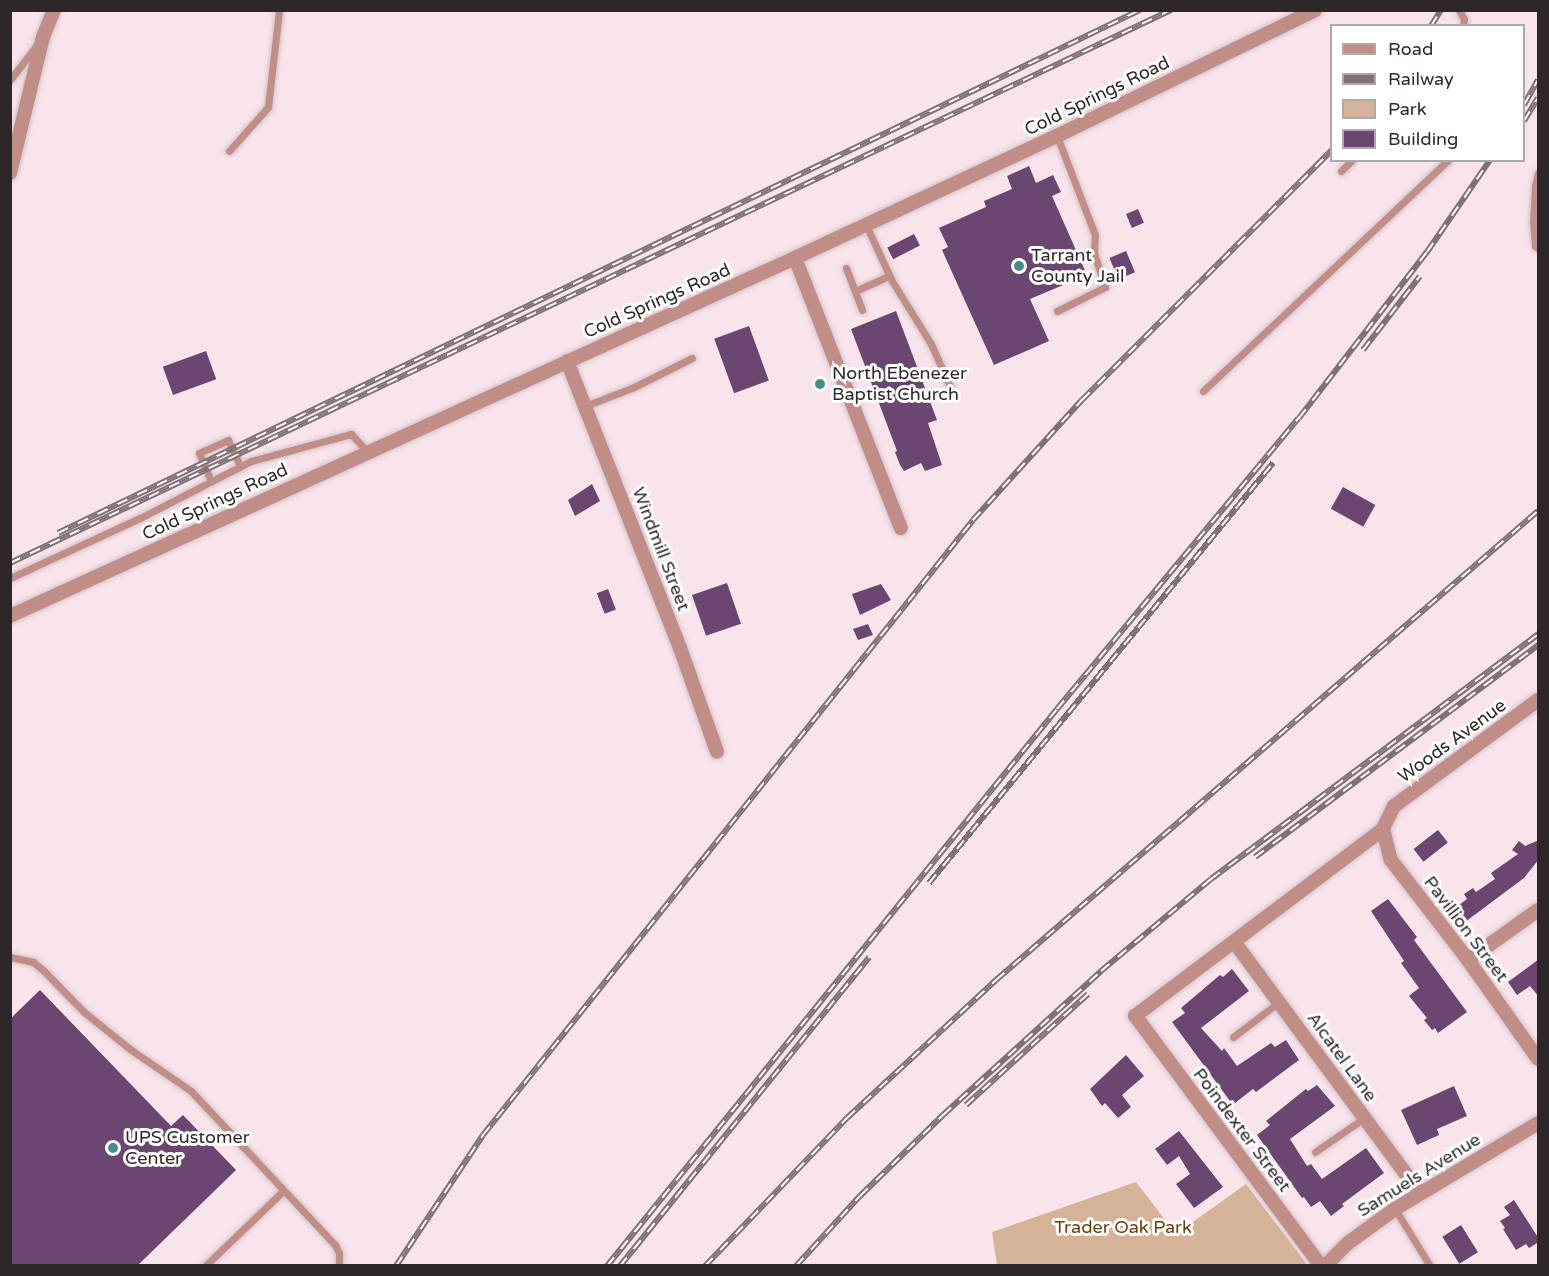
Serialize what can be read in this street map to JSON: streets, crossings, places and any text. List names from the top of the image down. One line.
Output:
{"streets":{"street":["Cold Springs Road","Windmill Street","Woods Avenue","Pavillion Street","Alcatel Lane","Poindexter Street","Samuels Avenue"]},"crossings":[["Cold Springs Road","Windmill Street"],["Woods Avenue","Pavillion Street"],["Alcatel Lane","Poindexter Street"],["Alcatel Lane","Samuels Avenue"],["Poindexter Street","Samuels Avenue"]],"parks":["Trader Oak Park"],"places":["Tarrant County Jail","North Ebenezer Baptist Church","UPS Customer Center"],"legend":["Road","Railway","Park","Building"]}
